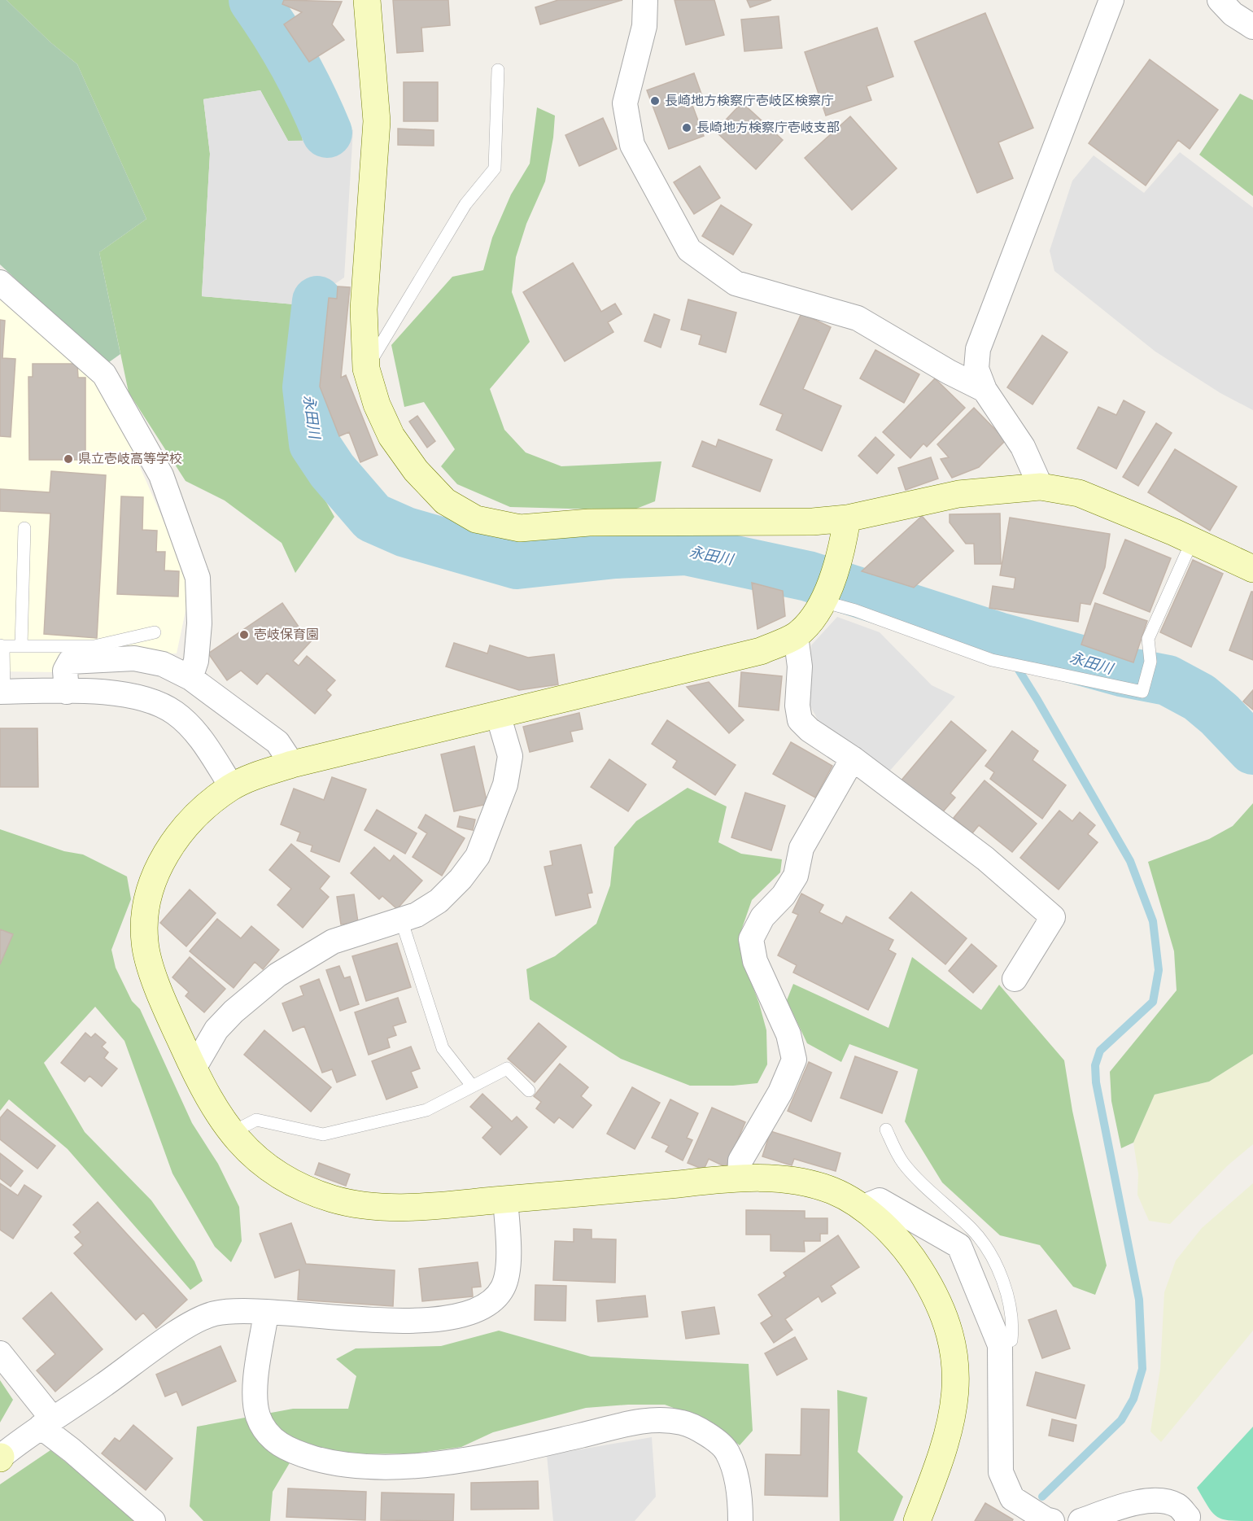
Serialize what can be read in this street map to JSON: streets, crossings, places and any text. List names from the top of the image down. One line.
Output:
{"water":["永田川"],"places":["長崎地方検察庁壱岐区検察庁","長崎地方検察庁壱岐支部","県立壱岐高等学校","壱岐保育園"]}
